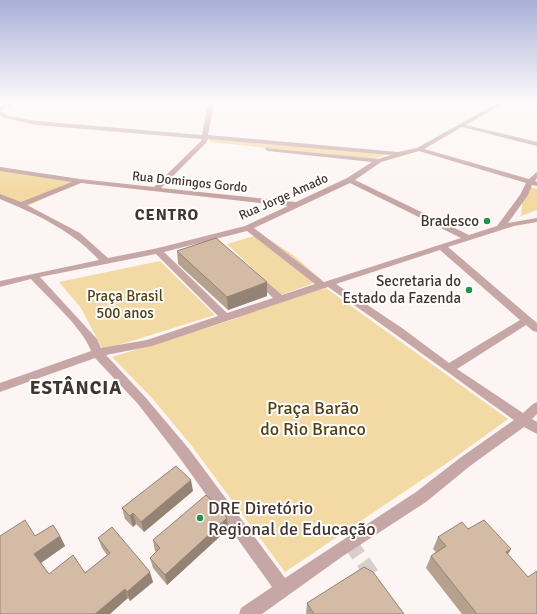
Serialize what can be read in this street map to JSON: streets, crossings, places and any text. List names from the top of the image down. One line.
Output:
{"streets":{"street":["Rua Domingos Gordo","Rua Jorge Amado"]},"crossings":[["Rua Domingos Gordo","Rua Jorge Amado"]],"districts":["CENTRO","ESTÂNCIA"],"parks":["Praça Brasil 500 anos","Praça Barão do Rio Branco"],"places":["Bradesco","Secretaria do Estado da Fazenda","DRE Diretório Regional de Educação"]}
